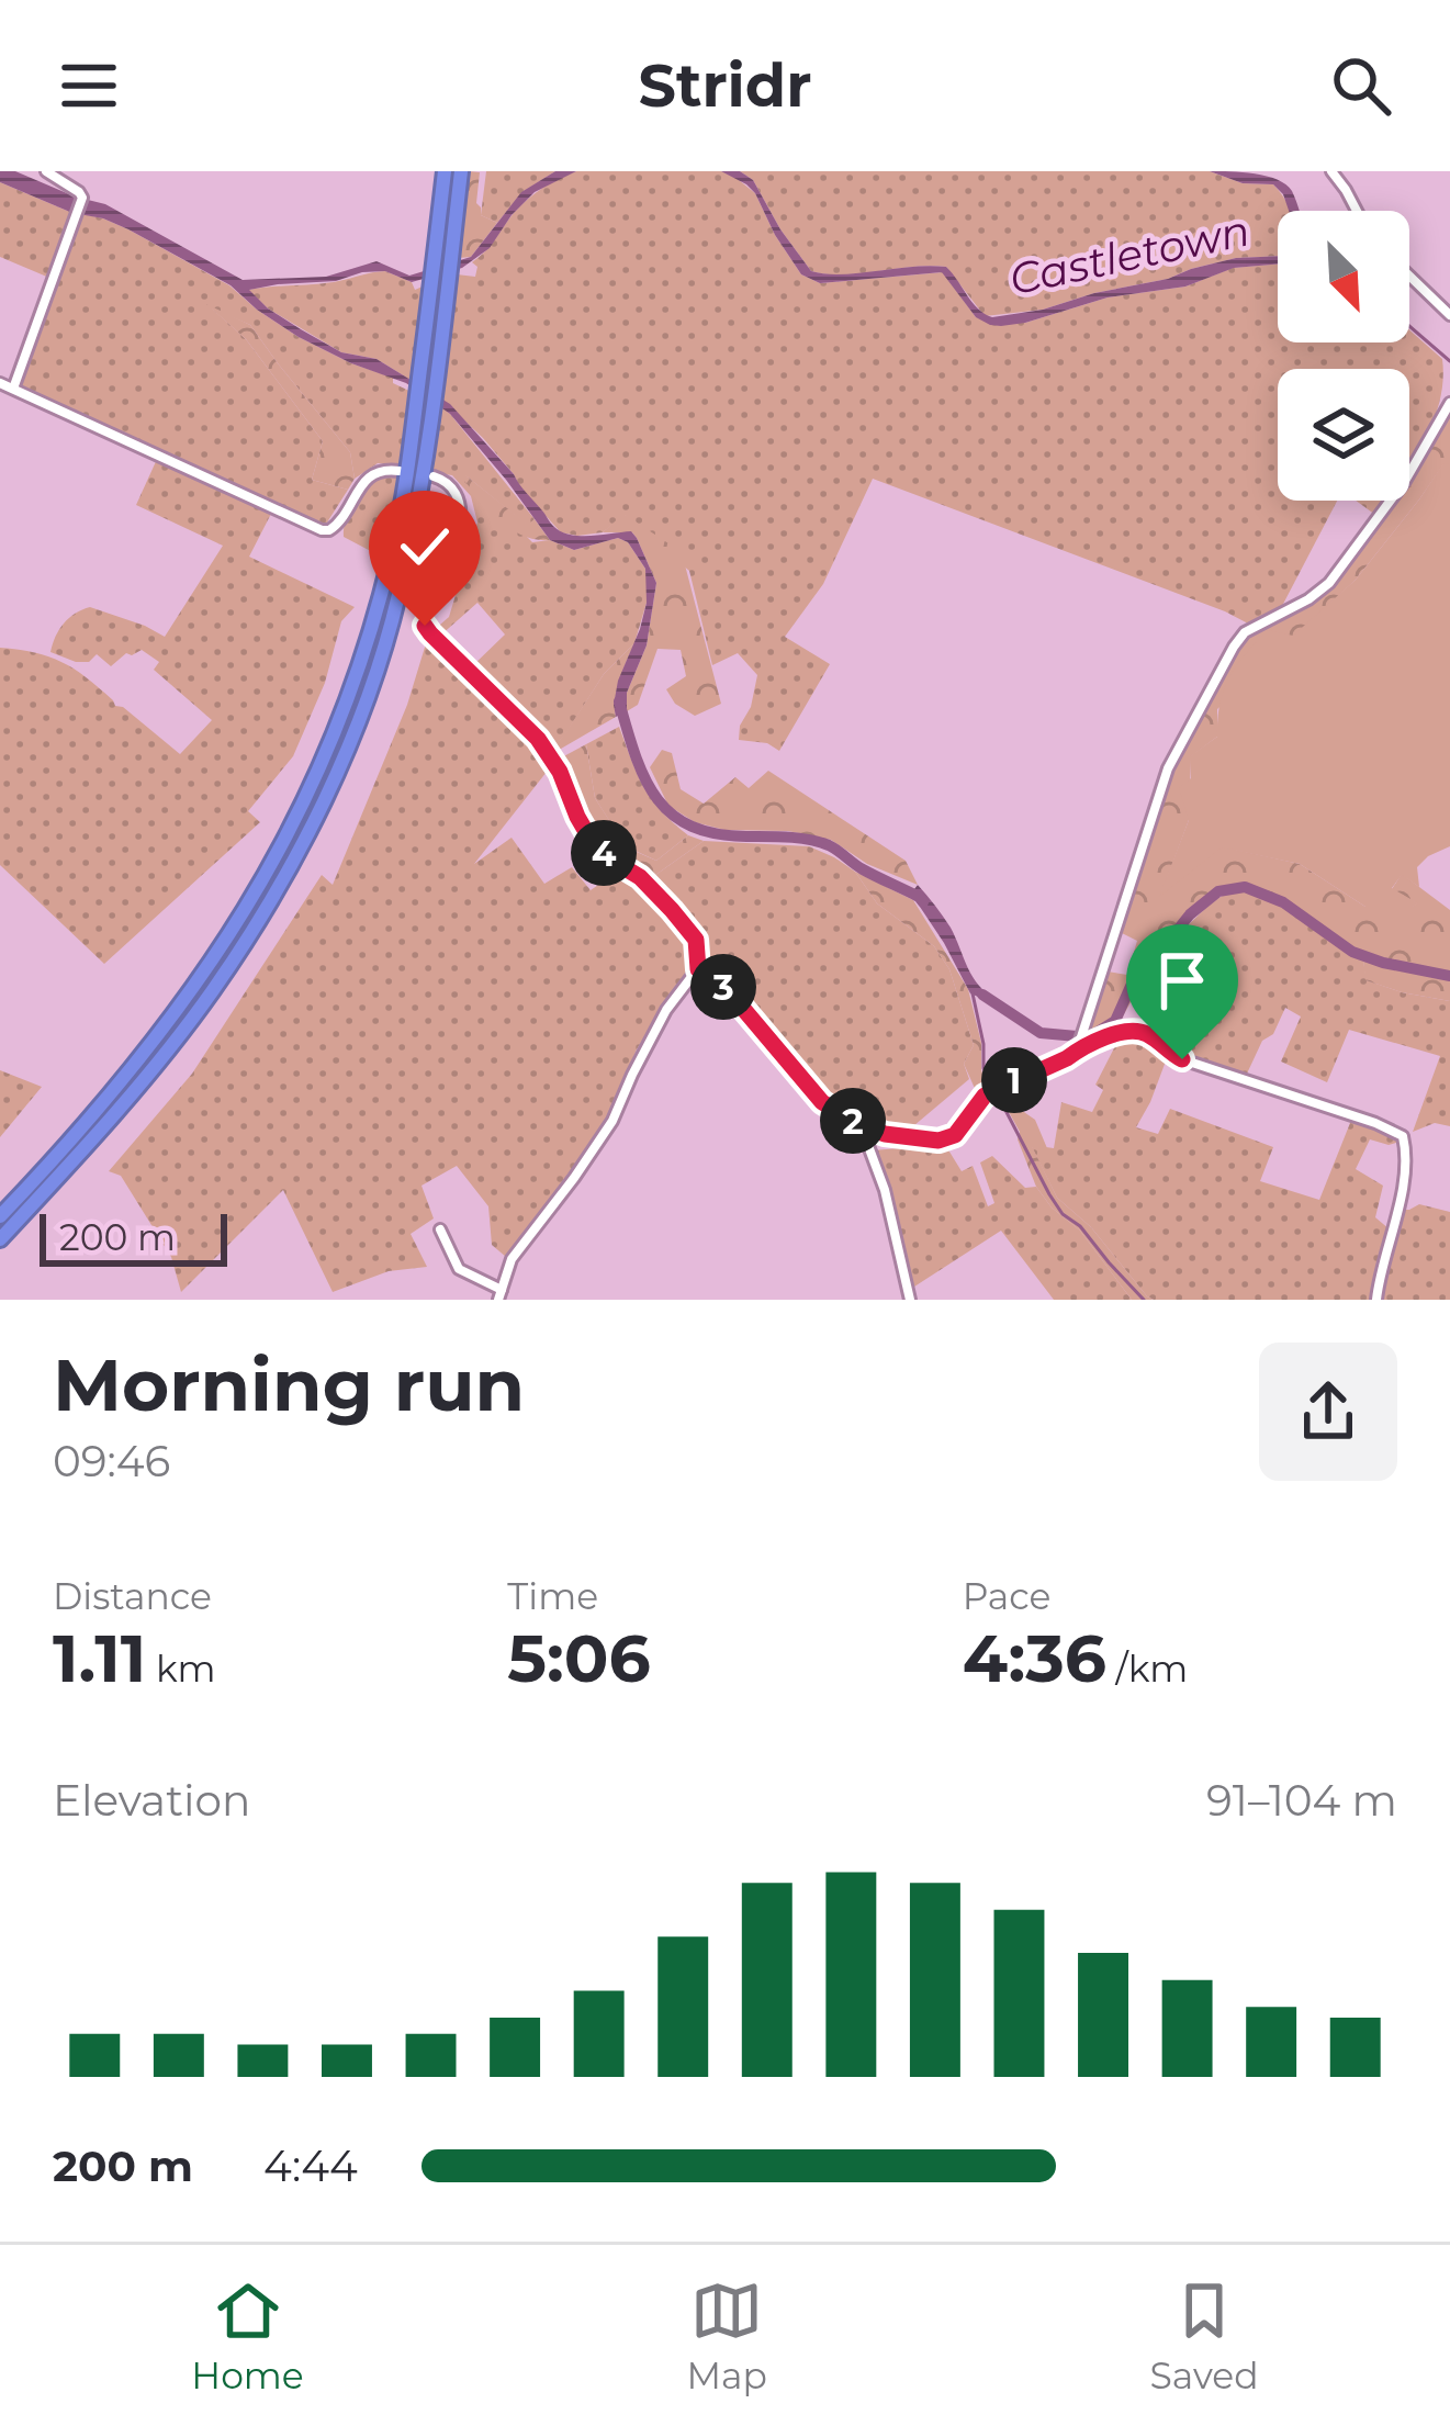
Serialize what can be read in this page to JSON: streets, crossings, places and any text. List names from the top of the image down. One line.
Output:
{"water":["Castletown"],"scale_bar":"200 m","north":"bottom right","page":{"header":"Stridr","pins":["4","3","1","2"],"scale":"200 m","heading":["Morning run","09:46"],"stats":[["Distance","1.11 km"],["Time","5:06"],["Pace","4:36 /km"]],"chart":["Elevation","91–104 m"],"list":[{"name":"200 m","note":"4:44"}],"tabs":["Home","Map","Saved"]}}
